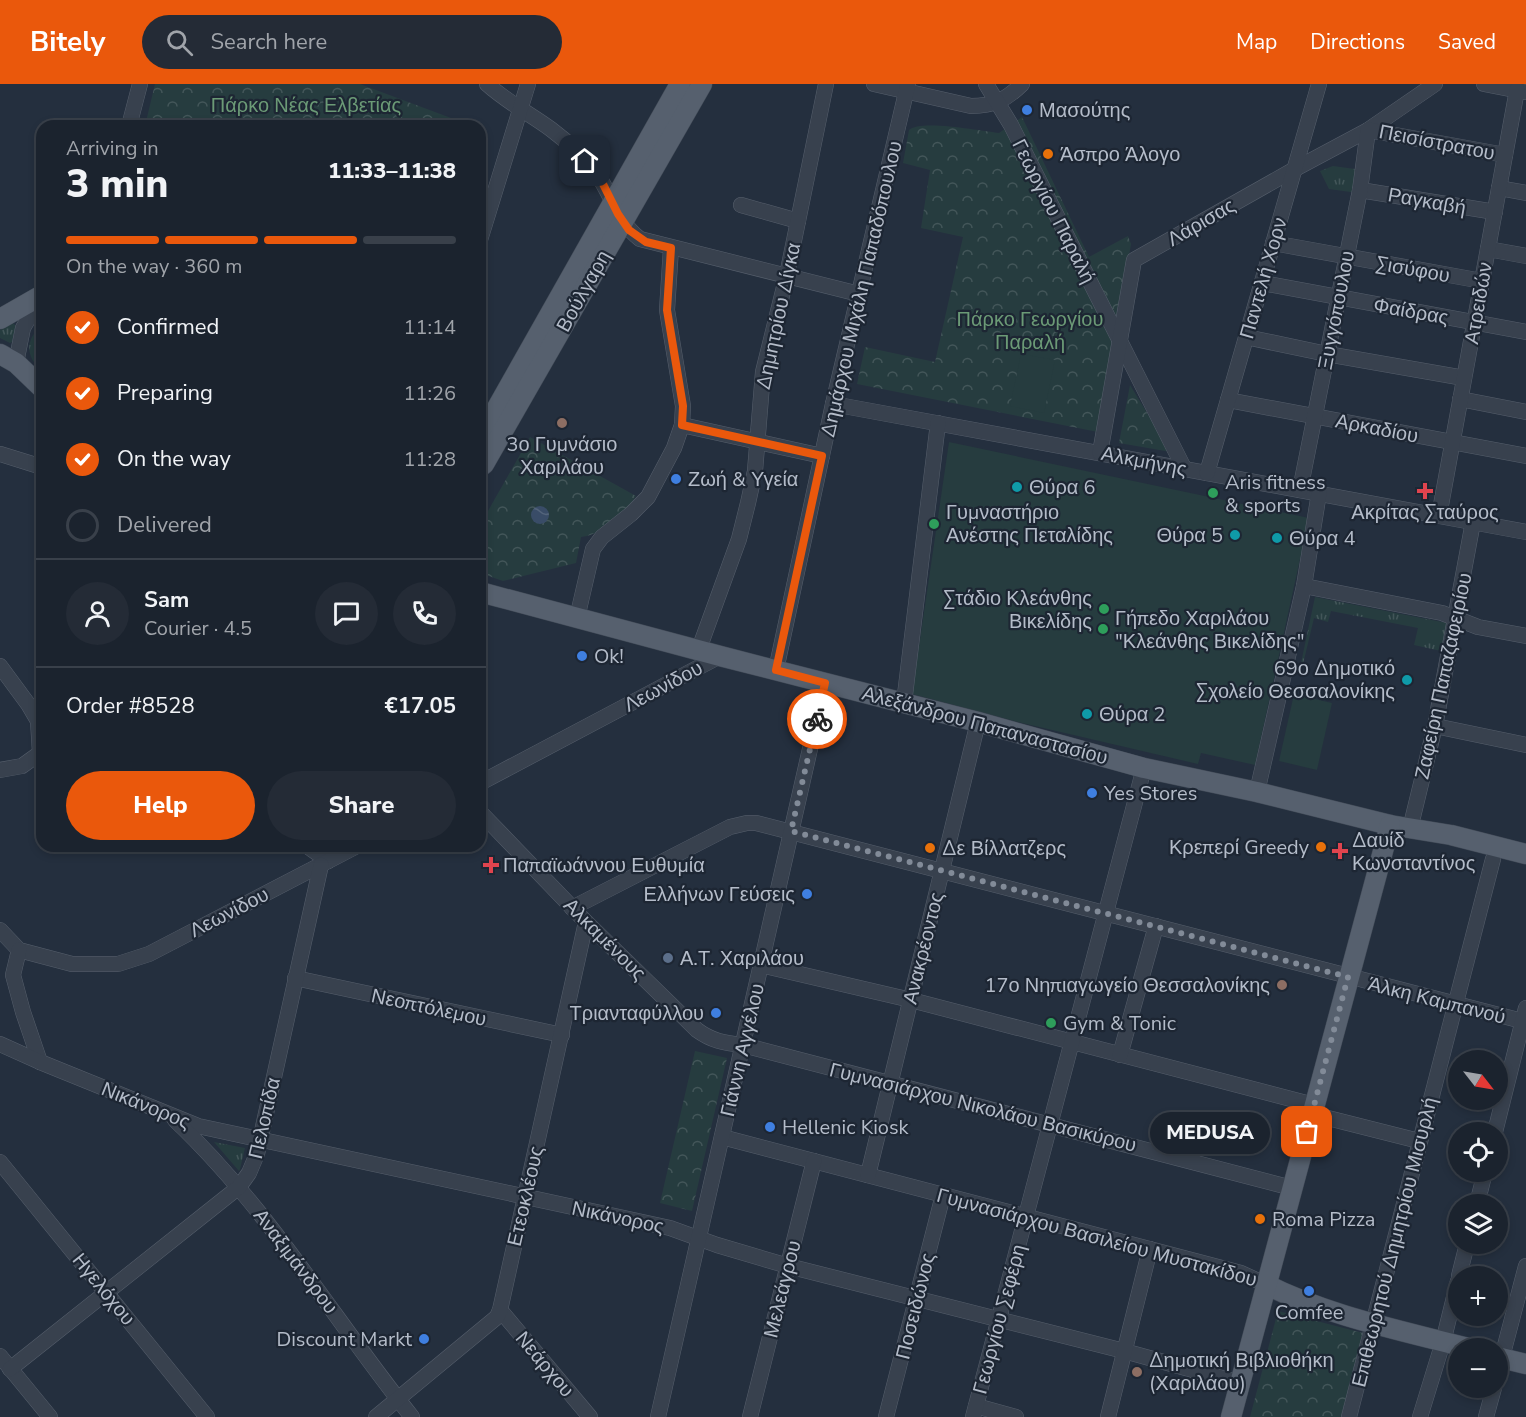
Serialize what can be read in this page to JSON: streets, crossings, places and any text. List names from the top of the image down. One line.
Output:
{"streets":{"main road":["Βούλγαρη","Αλεξάνδρου Παπαναστασίου","Γυμνασιάρχου Βασιλείου Μυστακίδου"],"street":["Πεισίστρατου","Ραγκαβή","Γεωργίου Παραλή","Λάρισας","Σισύφου","Παντελή Χορν","Δημάρχου Μιχάλη Παπαδόπουλου","Ατρειδών","Ξυγγόπουλου","Φαίδρας","Δημητρίου Δίγκα","Αρκαδίου","Αλκμήνης","Ζαφείρη Παπαζαφειρίου","Λεωνίδου","Αλκαμένους","Ανακρέοντος","Άλκη Καμπανού","Νεοπτόλεμου","Γιάννη Αγγέλου","Νικάνορος","Γυμνασιάρχου Νικολάου Βασικύρου","Πελοπίδα","Ετεοκλέους","Επιθεωρητού Δημητρίου Μισυρλή","Αναξιμάνδρου","Ηγελόχου","Μελεάγρου","Ποσειδώνος","Γεωργίου Σεφέρη","Νεάρχου"]},"crossings":[["Πεισίστρατου","Λάρισας"],["Πεισίστρατου","Ατρειδών"],["Πεισίστρατου","Ξυγγόπουλου"],["Ραγκαβή","Ατρειδών"],["Ραγκαβή","Ξυγγόπουλου"],["Γεωργίου Παραλή","Λάρισας"],["Γεωργίου Παραλή","Αλκμήνης"],["Λάρισας","Παντελή Χορν"],["Λάρισας","Ξυγγόπουλου"],["Λάρισας","Αλκμήνης"],["Σισύφου","Παντελή Χορν"],["Σισύφου","Ατρειδών"],["Σισύφου","Ξυγγόπουλου"],["Παντελή Χορν","Φαίδρας"],["Παντελή Χορν","Αρκαδίου"],["Παντελή Χορν","Αλκμήνης"],["Δημάρχου Μιχάλη Παπαδόπουλου","Αλκμήνης"],["Δημάρχου Μιχάλη Παπαδόπουλου","Αλεξάνδρου Παπαναστασίου"],["Ατρειδών","Φαίδρας"],["Ατρειδών","Αρκαδίου"],["Ατρειδών","Αλκμήνης"],["Ξυγγόπουλου","Φαίδρας"],["Ξυγγόπουλου","Αρκαδίου"],["Ξυγγόπουλου","Αλκμήνης"],["Δημητρίου Δίγκα","Αλεξάνδρου Παπαναστασίου"],["Αλκμήνης","Ζαφείρη Παπαζαφειρίου"],["Ζαφείρη Παπαζαφειρίου","Αλεξάνδρου Παπαναστασίου"],["Λεωνίδου","Αλεξάνδρου Παπαναστασίου"],["Λεωνίδου","Πελοπίδα"],["Αλεξάνδρου Παπαναστασίου","Ανακρέοντος"],["Αλεξάνδρου Παπαναστασίου","Γιάννη Αγγέλου"],["Αλεξάνδρου Παπαναστασίου","Επιθεωρητού Δημητρίου Μισυρλή"],["Αλεξάνδρου Παπαναστασίου","Γεωργίου Σεφέρη"],["Αλκαμένους","Γιάννη Αγγέλου"],["Αλκαμένους","Γυμνασιάρχου Νικολάου Βασικύρου"],["Αλκαμένους","Ετεοκλέους"],["Ανακρέοντος","Άλκη Καμπανού"],["Ανακρέοντος","Γυμνασιάρχου Νικολάου Βασικύρου"],["Ανακρέοντος","Γυμνασιάρχου Βασιλείου Μυστακίδου"],["Άλκη Καμπανού","Γιάννη Αγγέλου"],["Άλκη Καμπανού","Επιθεωρητού Δημητρίου Μισυρλή"],["Άλκη Καμπανού","Γεωργίου Σεφέρη"],["Νεοπτόλεμου","Πελοπίδα"],["Νεοπτόλεμου","Ετεοκλέους"],["Γιάννη Αγγέλου","Νικάνορος"],["Γιάννη Αγγέλου","Γυμνασιάρχου Νικολάου Βασικύρου"],["Γιάννη Αγγέλου","Γυμνασιάρχου Βασιλείου Μυστακίδου"],["Νικάνορος","Πελοπίδα"],["Νικάνορος","Ετεοκλέους"],["Νικάνορος","Αναξιμάνδρου"],["Νικάνορος","Μελεάγρου"],["Νικάνορος","Ποσειδώνος"],["Νικάνορος","Γεωργίου Σεφέρη"],["Γυμνασιάρχου Νικολάου Βασικύρου","Γεωργίου Σεφέρη"],["Πελοπίδα","Αναξιμάνδρου"],["Πελοπίδα","Ηγελόχου"],["Ετεοκλέους","Νεάρχου"],["Γυμνασιάρχου Βασιλείου Μυστακίδου","Επιθεωρητού Δημητρίου Μισυρλή"],["Γυμνασιάρχου Βασιλείου Μυστακίδου","Μελεάγρου"],["Γυμνασιάρχου Βασιλείου Μυστακίδου","Ποσειδώνος"],["Γυμνασιάρχου Βασιλείου Μυστακίδου","Γεωργίου Σεφέρη"]],"parks":["Πάρκο Νέας Ελβετίας","Πάρκο Γεωργίου Παραλή"],"places":{"other":["Μασούτης","Άσπρο Άλογο","3ο Γυμνάσιο Χαριλάου","Ζωή & Υγεία","Θύρα 6","Aris fitness & sports","Γυμναστήριο Ανέστης Πεταλίδης","Θύρα 5","Θύρα 4","Στάδιο Κλεάνθης Βικελίδης","Γήπεδο Χαριλάου \"Κλεάνθης Βικελίδης\"","Ok!","69ο Δημοτικό Σχολείο Θεσσαλονίκης","Θύρα 2","Yes Stores","Κρεπερί Greedy","Δε Βίλλατζερς","Ελλήνων Γεύσεις","Α.Τ. Χαριλάου","17ο Νηπιαγωγείο Θεσσαλονίκης","Τριανταφύλλου","Gym & Tonic","Hellenic Kiosk","MEDUSA","Roma Pizza","Comfee","Discount Markt","Δημοτική Βιβλιοθήκη (Χαριλάου)"],"health":["Ακρίτας Σταύρος","Δαυίδ Κωνσταντίνος","Παπαϊωάννου Ευθυμία"]},"north":"bottom right","page":{"header":"Bitely","search":"Search here","nav":["Map","Directions","Saved"],"heading":["3 min","Arriving in","11:33–11:38"],"panel":["Sam","Courier · 4.5","Order #8528","€17.05"],"bar":"On the way · 360 m","list":[["Confirmed","11:14"],["Preparing","11:26"],["On the way","11:28"],"Delivered"],"buttons":["Help","Share"],"map_buttons":["+","−"],"bubble":"MEDUSA"}}
